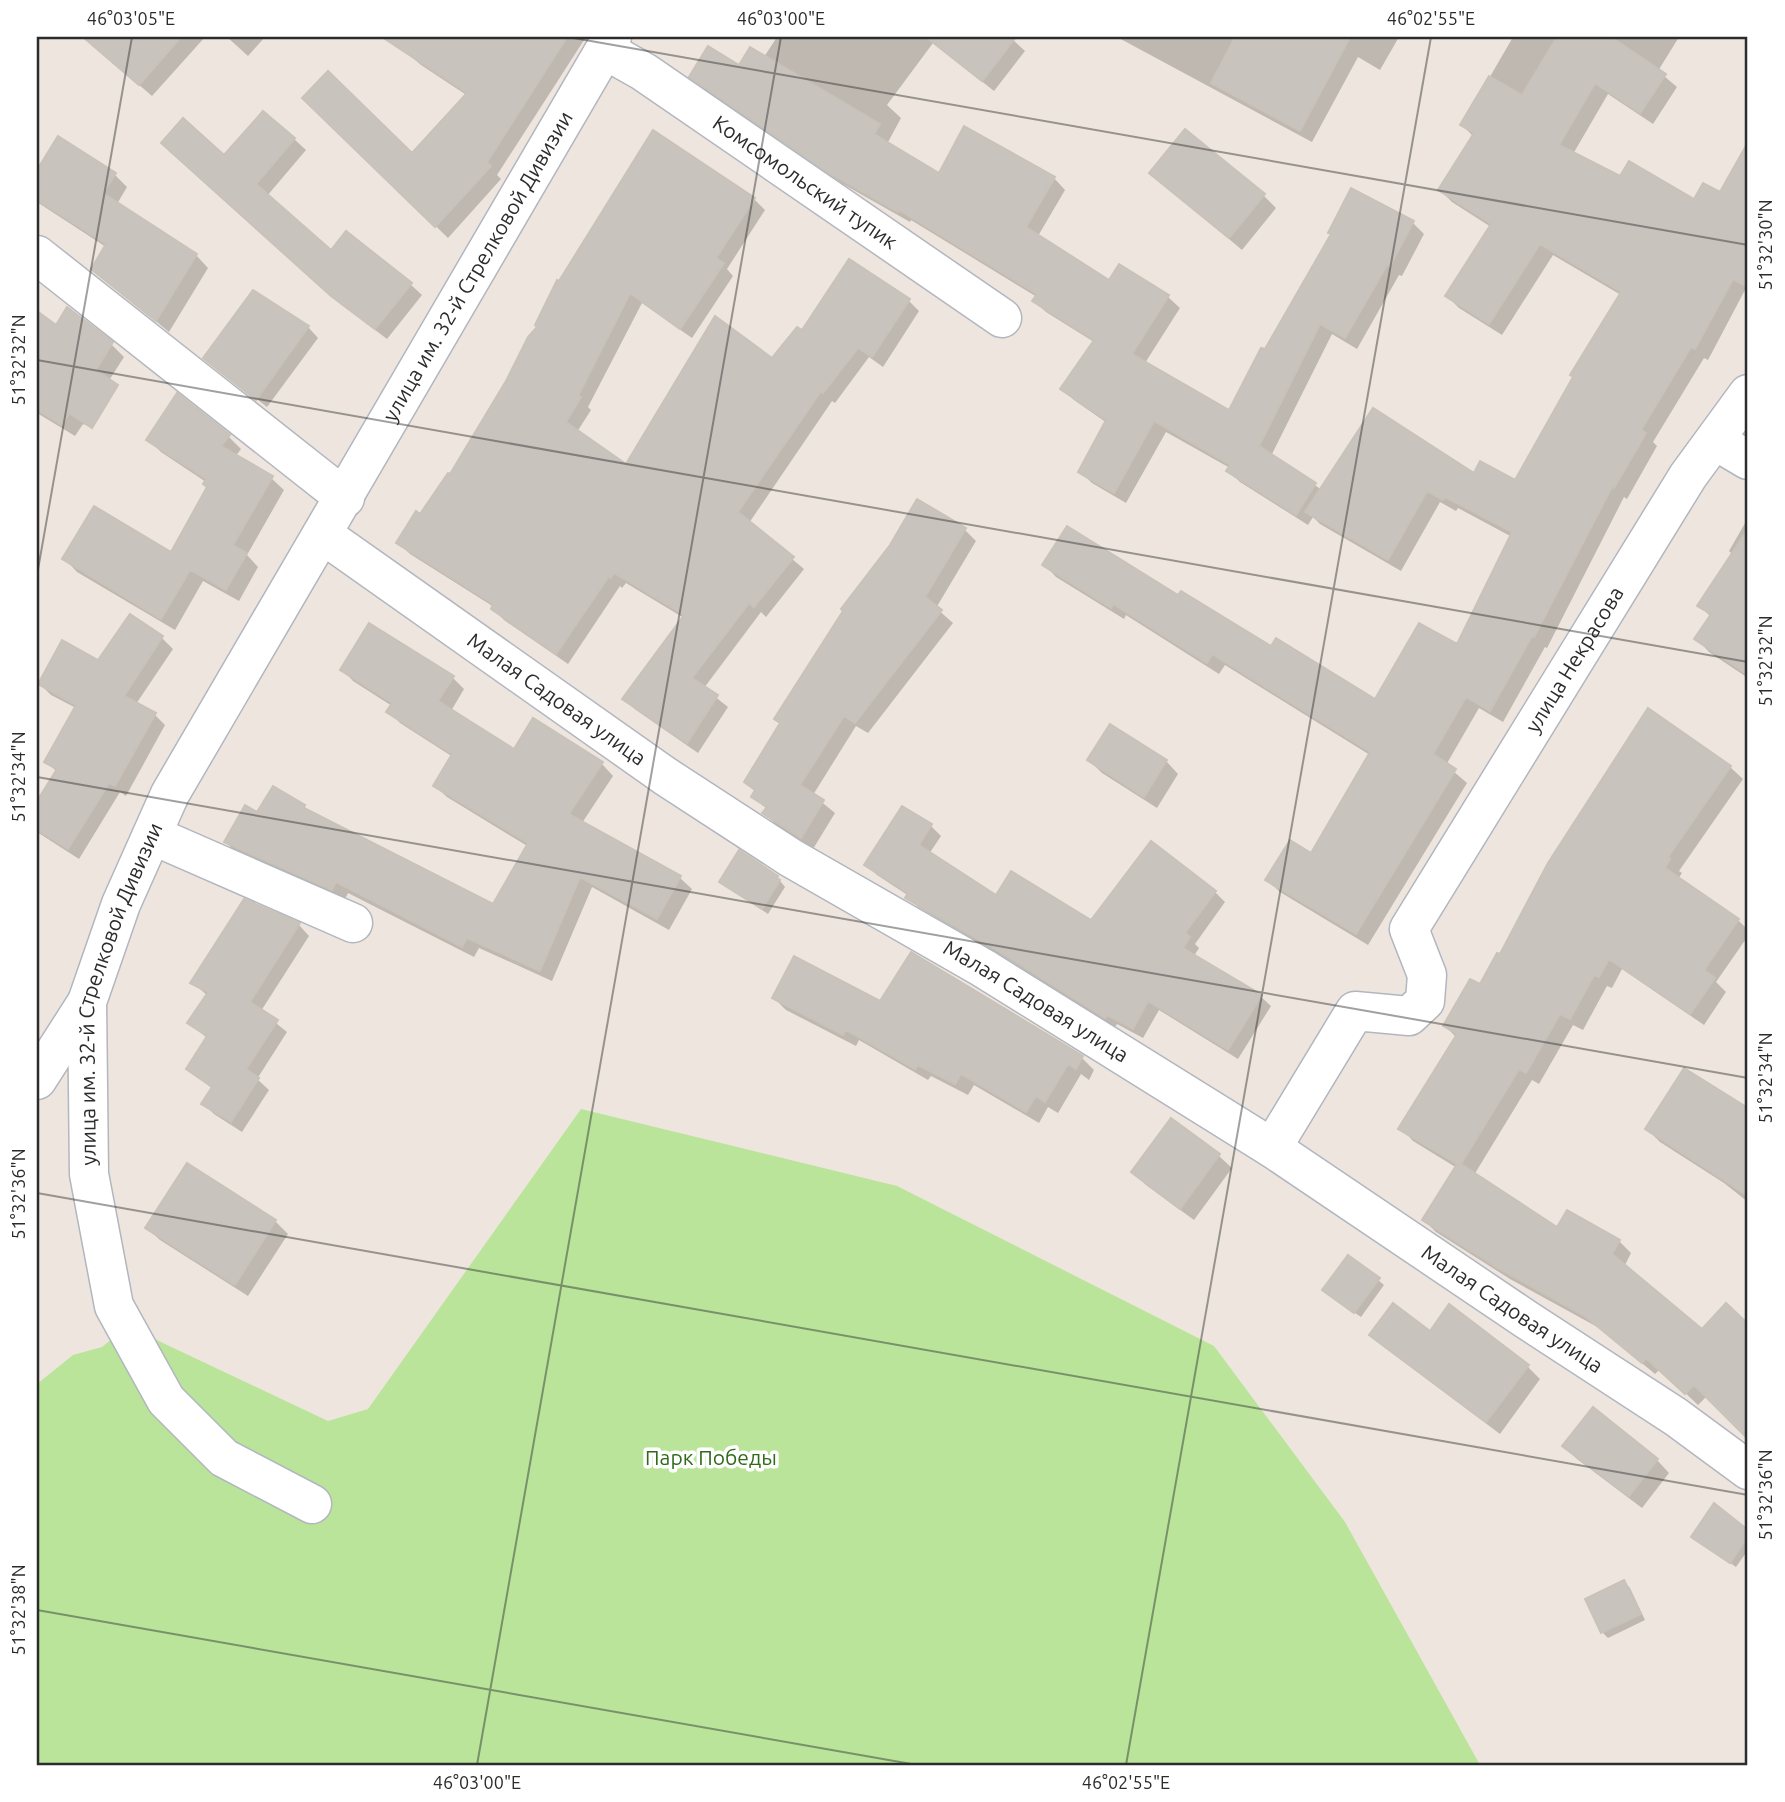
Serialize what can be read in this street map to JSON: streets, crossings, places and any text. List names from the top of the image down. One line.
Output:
{"streets":{"street":["Комсомольский тупик","улица им. 32-й Стрелковой Дивизии","улица Некрасова","Малая Садовая улица"]},"crossings":[["Комсомольский тупик","улица им. 32-й Стрелковой Дивизии"],["улица им. 32-й Стрелковой Дивизии","Малая Садовая улица"],["улица Некрасова","Малая Садовая улица"]],"parks":["Парк Победы"],"coordinates":["46°03'05\"E","46°03'00\"E","46°02'55\"E","51°32'30\"N","51°32'32\"N","51°32'34\"N","51°32'36\"N","51°32'38\"N"]}
